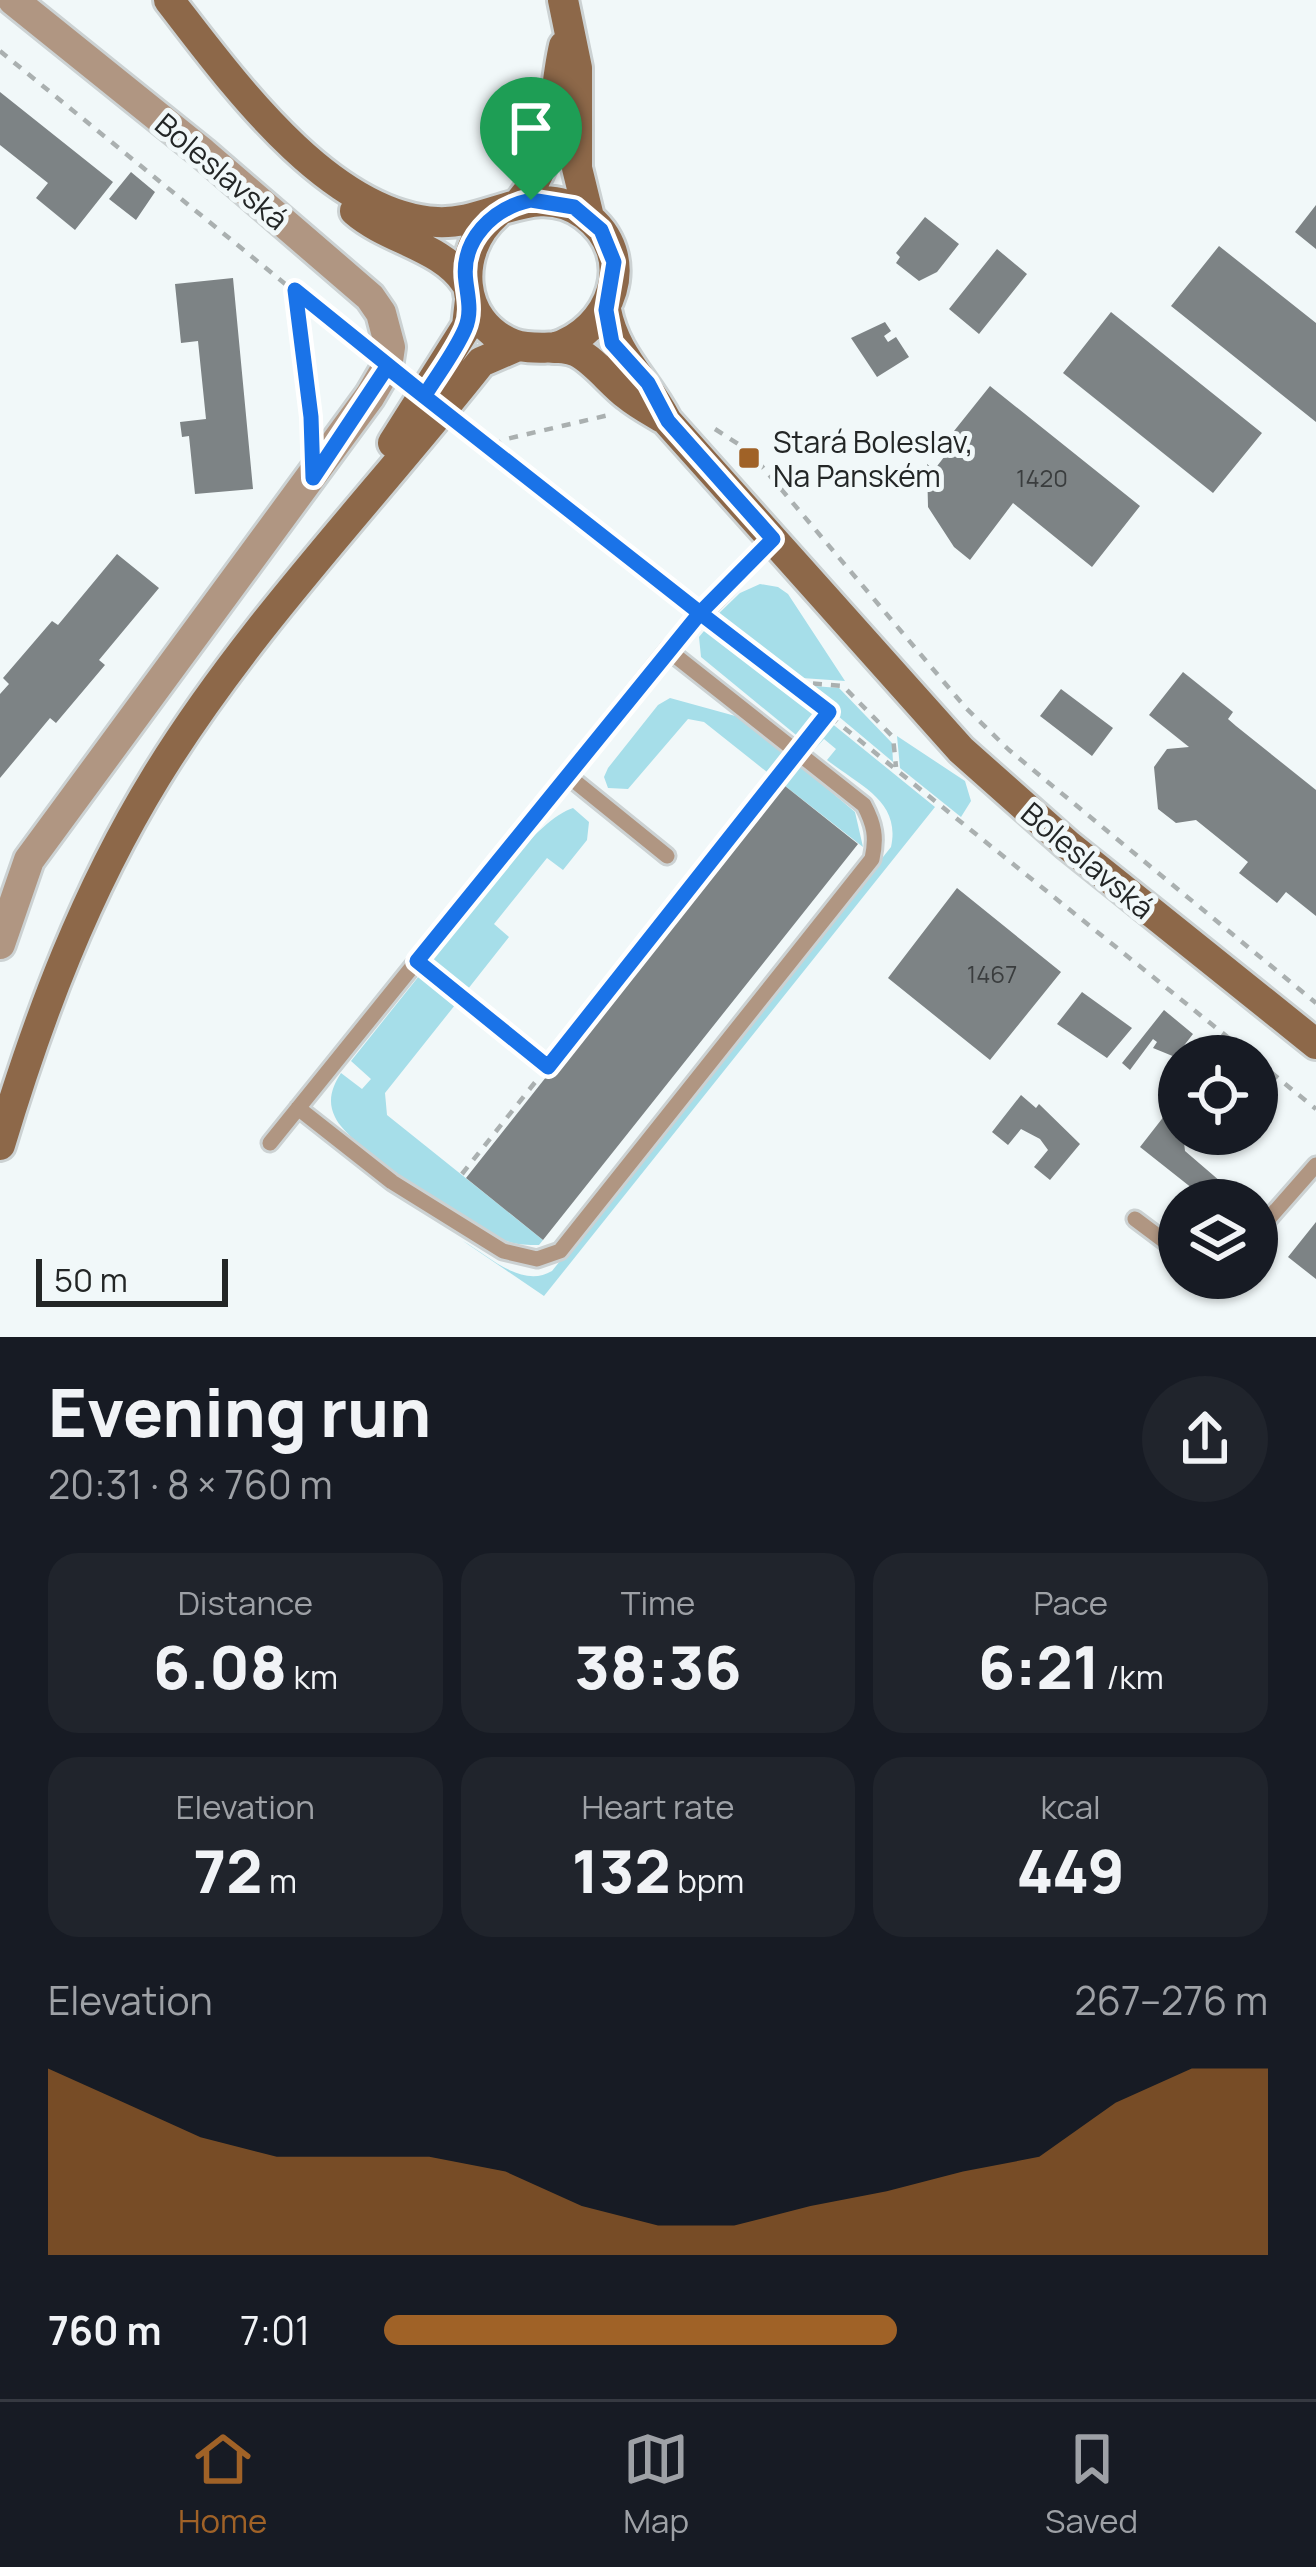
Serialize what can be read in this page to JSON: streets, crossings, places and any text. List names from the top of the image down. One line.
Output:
{"streets":{"main road":["Boleslavská"]},"places":{"transit":["Stará Boleslav, Na Panském"]},"house_numbers":["1420","1467"],"scale_bar":"50 m","page":{"scale":"50 m","heading":["Evening run","20:31 · 8 × 760 m"],"stats":[["Distance","6.08 km"],["Time","38:36"],["Pace","6:21 /km"],["Elevation","72 m"],["Heart rate","132 bpm"],["kcal","449"]],"chart":["Elevation","267–276 m"],"list":[{"name":"760 m","note":"7:01"}],"tabs":["Home","Map","Saved"]}}
